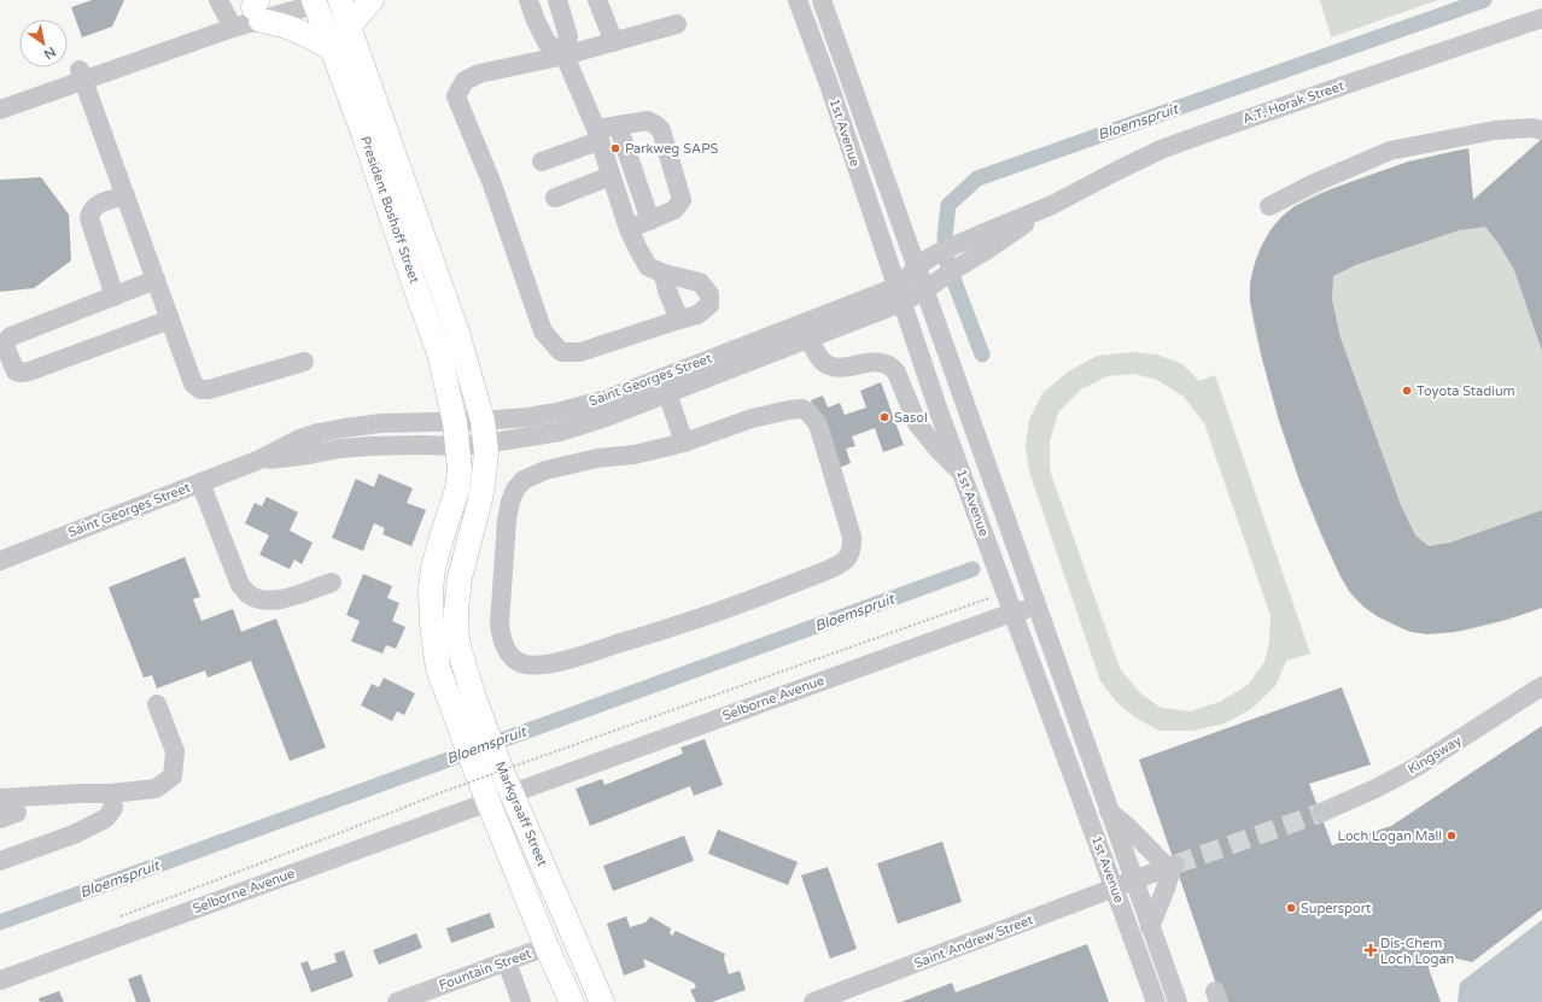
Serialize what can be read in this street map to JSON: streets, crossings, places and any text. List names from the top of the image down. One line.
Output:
{"streets":{"main road":["President Boshoff Street","Markgraaff Street"],"street":["A.T. Horak Street","1st Avenue","Saint Georges Street","Selborne Avenue","Kingsway","Saint Andrew Street","Fountain Street"]},"crossings":[["A.T. Horak Street","1st Avenue"],["A.T. Horak Street","Saint Georges Street"],["1st Avenue","Saint Georges Street"],["1st Avenue","Selborne Avenue"],["1st Avenue","Saint Andrew Street"],["President Boshoff Street","Saint Georges Street"],["President Boshoff Street","Markgraaff Street"],["Saint Georges Street","Markgraaff Street"],["Selborne Avenue","Markgraaff Street"],["Markgraaff Street","Fountain Street"]],"water":["Bloemspruit"],"places":{"other":["Parkweg SAPS","Toyota Stadium","Sasol","Loch Logan Mall","Supersport"],"health":["Dis-Chem Loch Logan"]},"north":"bottom right"}
